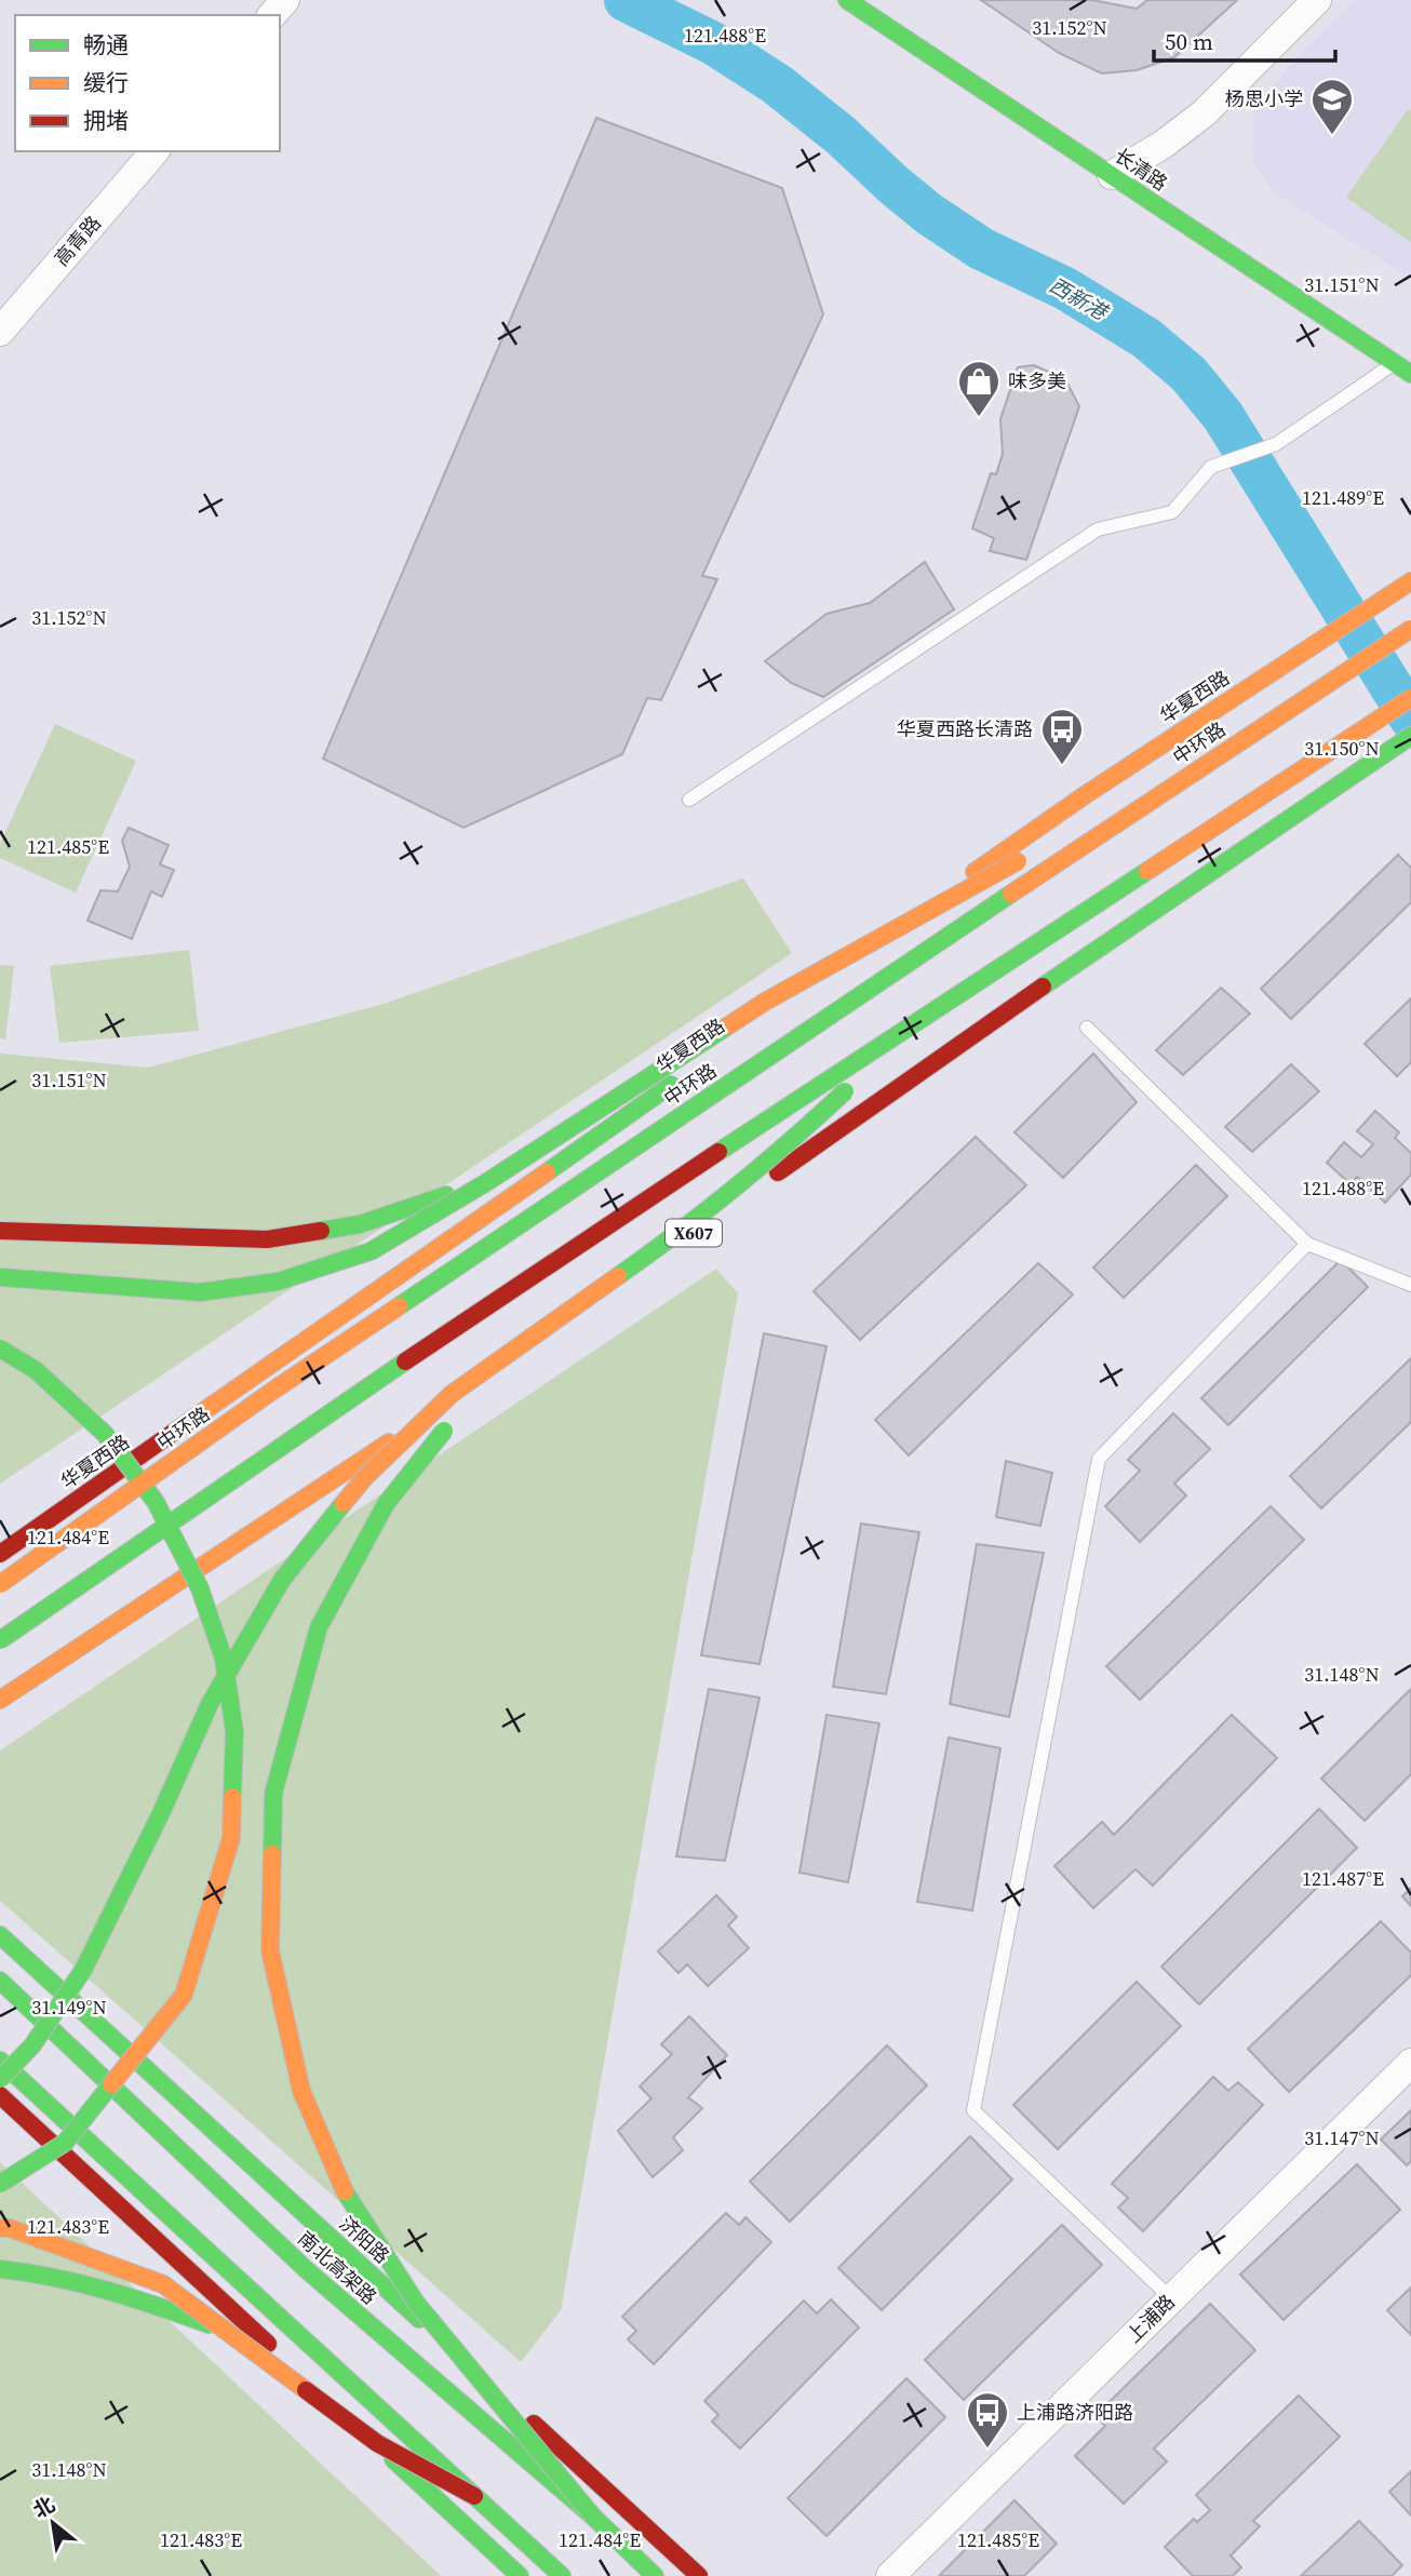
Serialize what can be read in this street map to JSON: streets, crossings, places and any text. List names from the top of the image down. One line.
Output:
{"streets":{"main road":["长清路","华夏西路","中环路","X607","济阳路","南北高架路"],"street":["高青路","上浦路"]},"water":["西新港"],"places":{"school or university":["杨思小学"],"shop":["味多美"],"bus stop":["华夏西路长清路","上浦路济阳路"]},"legend":["畅通","缓行","拥堵"],"scale_bar":"50 m","north":"top left","coordinates":["31.152°N","121.488°E","31.151°N","121.489°E","31.150°N","121.485°E","121.484°E","31.148°N","121.487°E","31.149°N","31.147°N","121.483°E"]}
